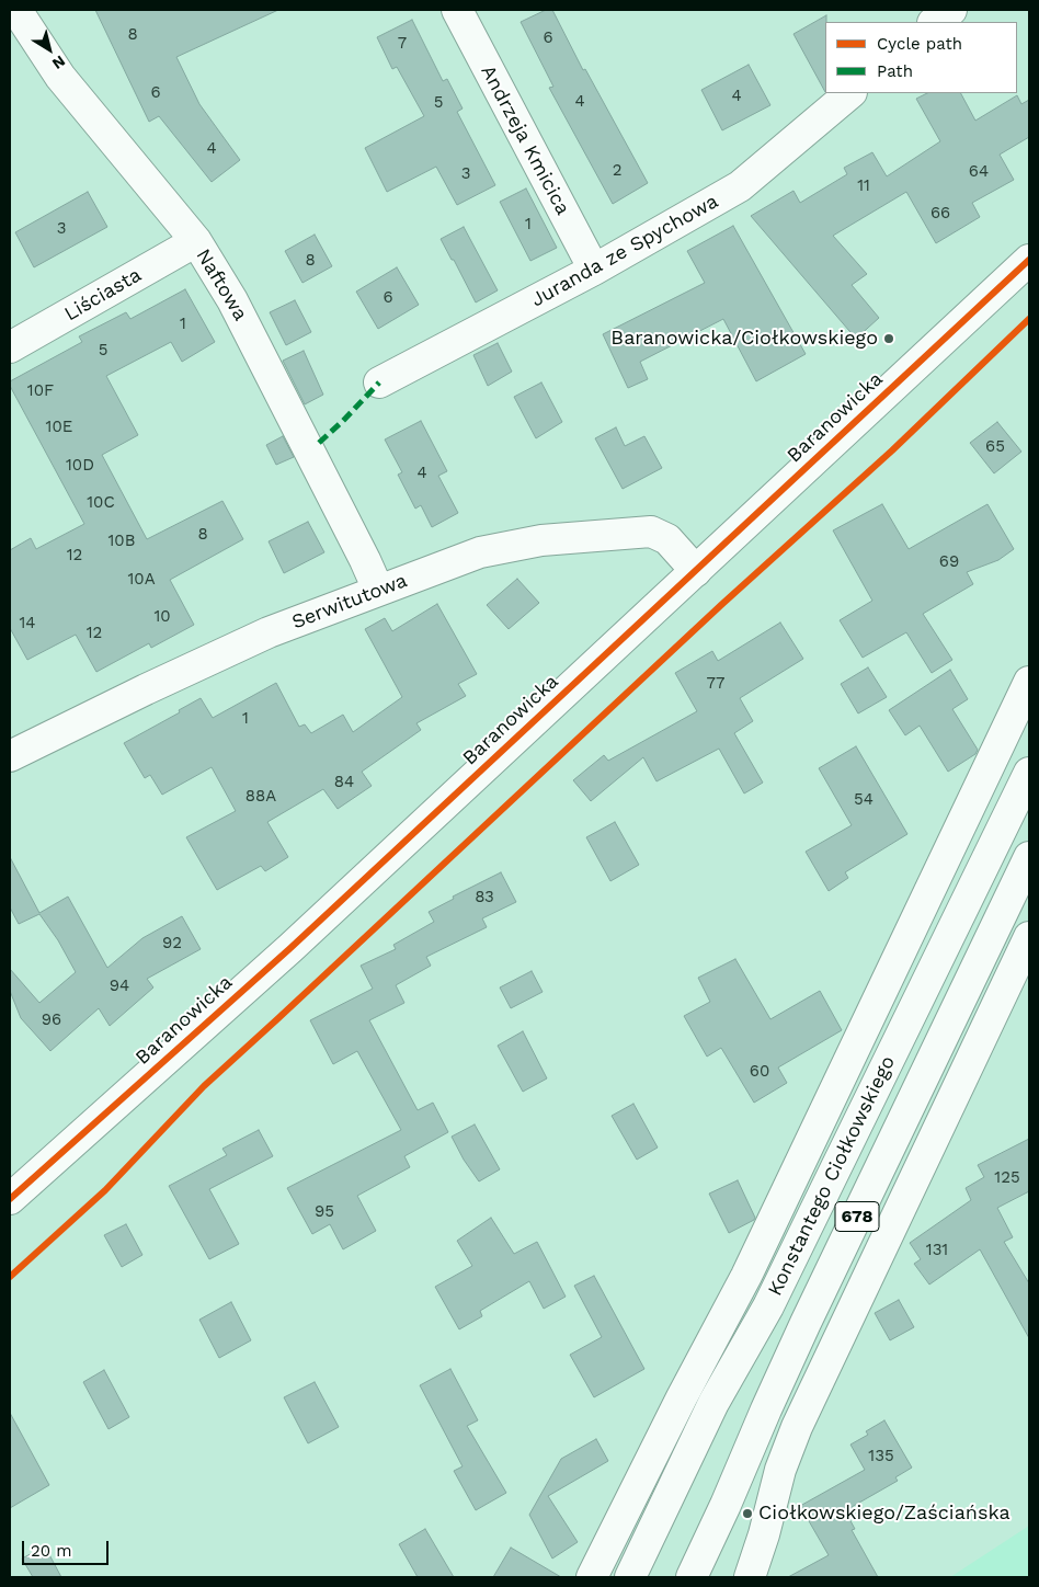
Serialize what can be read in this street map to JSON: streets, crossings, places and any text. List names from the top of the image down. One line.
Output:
{"streets":{"main road":["Andrzeja Kmicica","Juranda ze Spychowa","Naftowa","Liściasta","Baranowicka","Serwitutowa","Konstantego Ciołkowskiego","678"]},"crossings":[["Andrzeja Kmicica","Juranda ze Spychowa"],["Naftowa","Liściasta"],["Naftowa","Serwitutowa"],["Baranowicka","Serwitutowa"]],"places":["Baranowicka/Ciołkowskiego","Ciołkowskiego/Zaściańska"],"house_numbers":["8","6","7","6","4","4","5","4","2","64","3","11","66","1","3","8","6","1","5","10F","10E","65","10D","4","10C","8","10B","12","69","10A","10","14","12","77","1","84","88A","54","83","92","94","96","60","125","95","131","135"],"legend":["Cycle path","Path"],"scale_bar":"20 m","north":"bottom right"}
